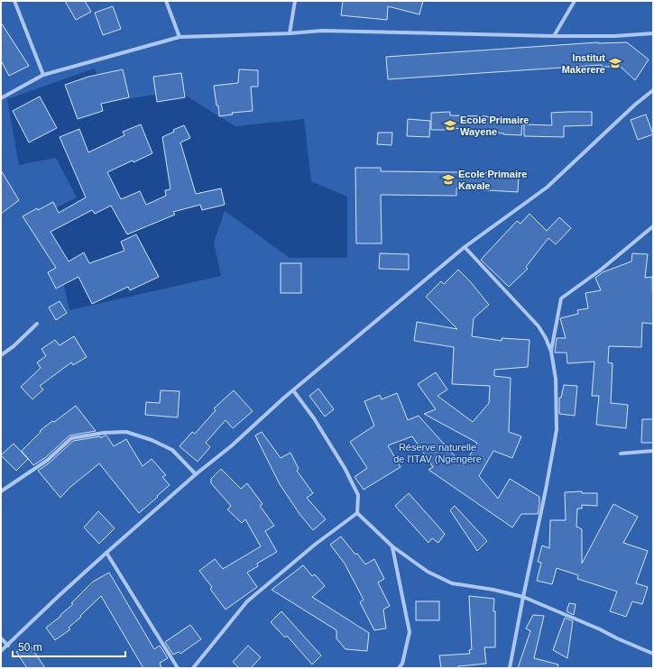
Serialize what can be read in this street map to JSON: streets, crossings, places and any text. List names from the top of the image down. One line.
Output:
{"parks":["Réserve naturelle de l'ITAV (Ngengere"],"places":{"school or university":["Institut Makerere","Ecole Primaire Wayene","Ecole Primaire Kavale"]},"scale_bar":"50 m"}
